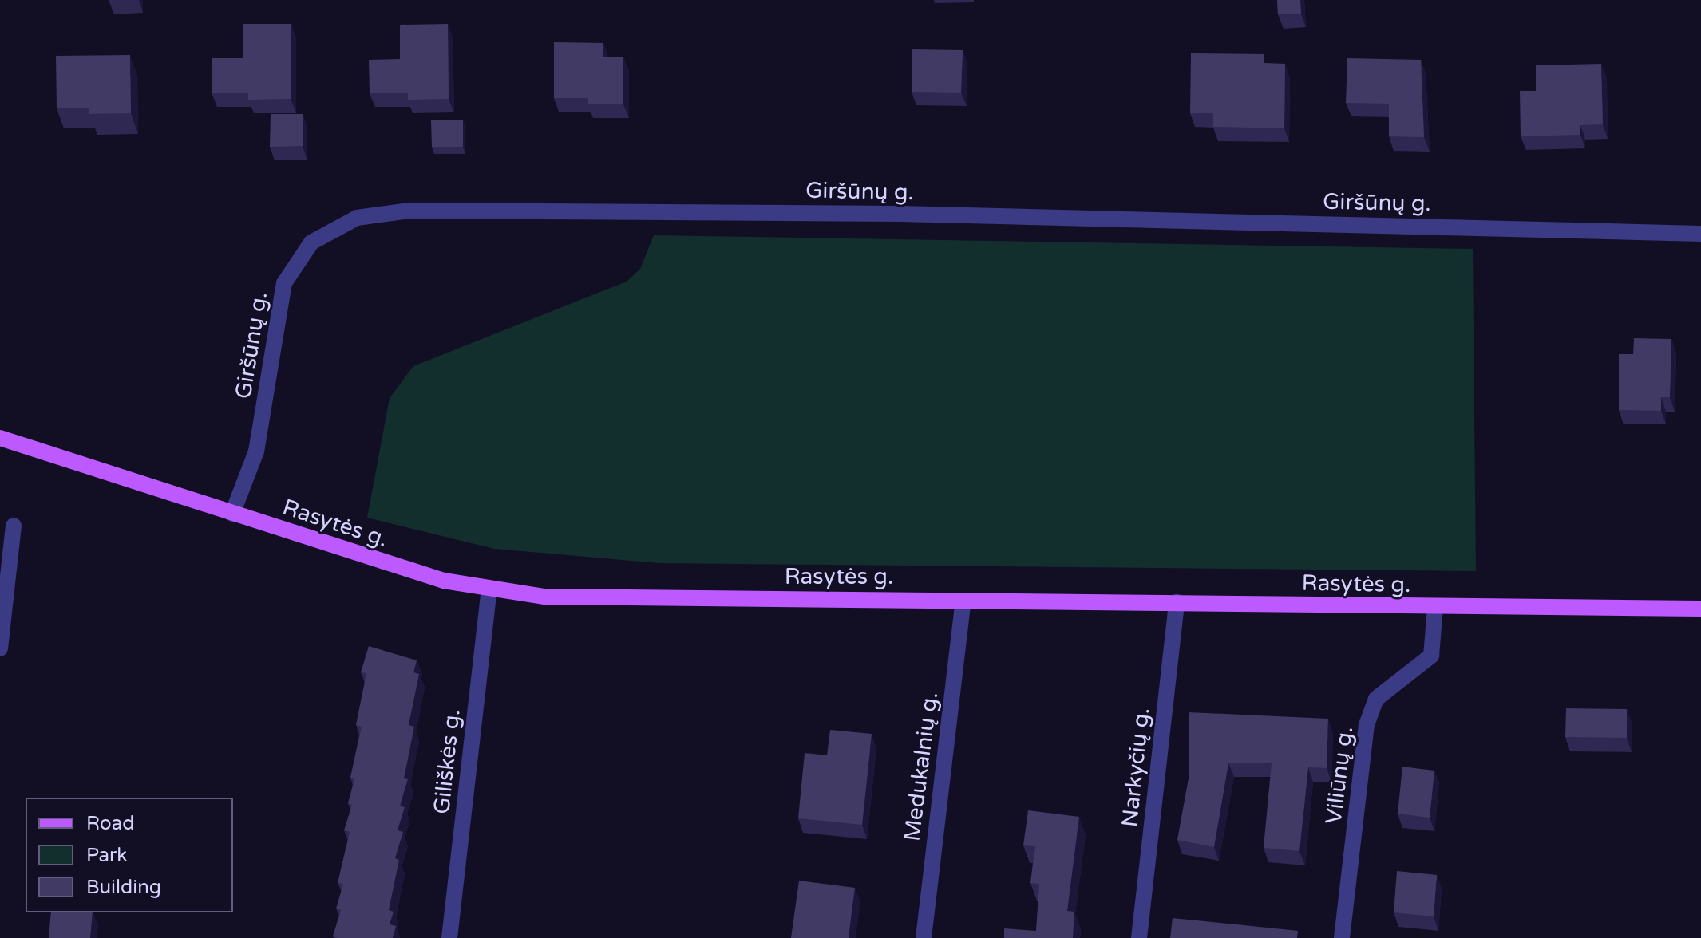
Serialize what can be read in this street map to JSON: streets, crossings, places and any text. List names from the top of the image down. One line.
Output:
{"streets":{"main road":["Rasytės g."],"street":["Giršūnų g.","Giliškės g.","Medukalnių g.","Narkyčių g.","Viliūnų g."]},"crossings":[["Giršūnų g.","Rasytės g."],["Rasytės g.","Giliškės g."],["Rasytės g.","Medukalnių g."],["Rasytės g.","Narkyčių g."],["Rasytės g.","Viliūnų g."]],"legend":["Road","Park","Building"]}
